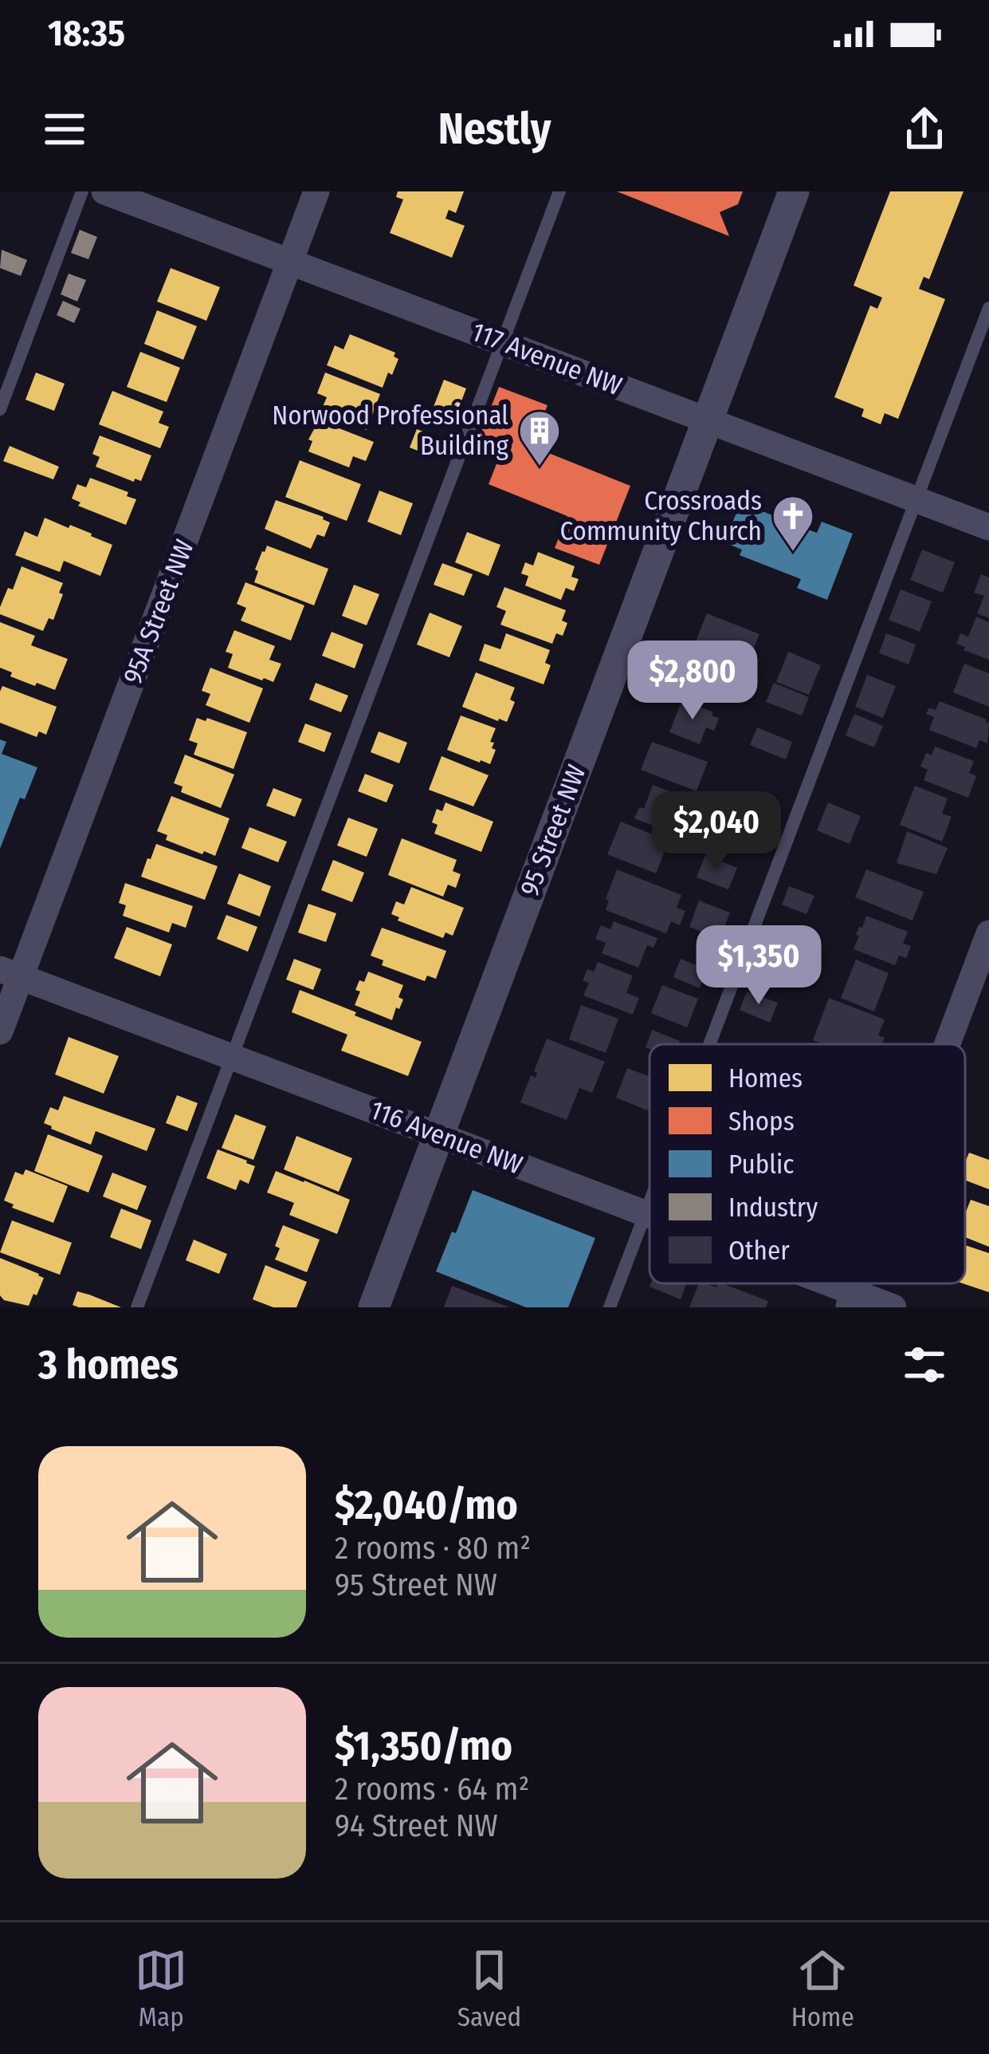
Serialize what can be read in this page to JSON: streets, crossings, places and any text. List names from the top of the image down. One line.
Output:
{"streets":{"street":["117 Avenue NW","95A Street NW","95 Street NW","116 Avenue NW"]},"crossings":[["117 Avenue NW","95A Street NW"],["117 Avenue NW","95 Street NW"],["95A Street NW","116 Avenue NW"],["95 Street NW","116 Avenue NW"]],"places":{"building":["Norwood Professional Building"],"church":["Crossroads Community Church"]},"legend":["Homes","Shops","Public","Industry","Other"],"page":{"status":"18:35","header":"Nestly","price":["$2,800","$2,040","$1,350"],"heading":"3 homes","list":[{"name":"$2,040/mo","note":"2 rooms · 80 m² · 95 Street NW"},{"name":"$1,350/mo","note":"2 rooms · 64 m² · 94 Street NW"}],"tabs":["Map","Saved","Home"]}}
